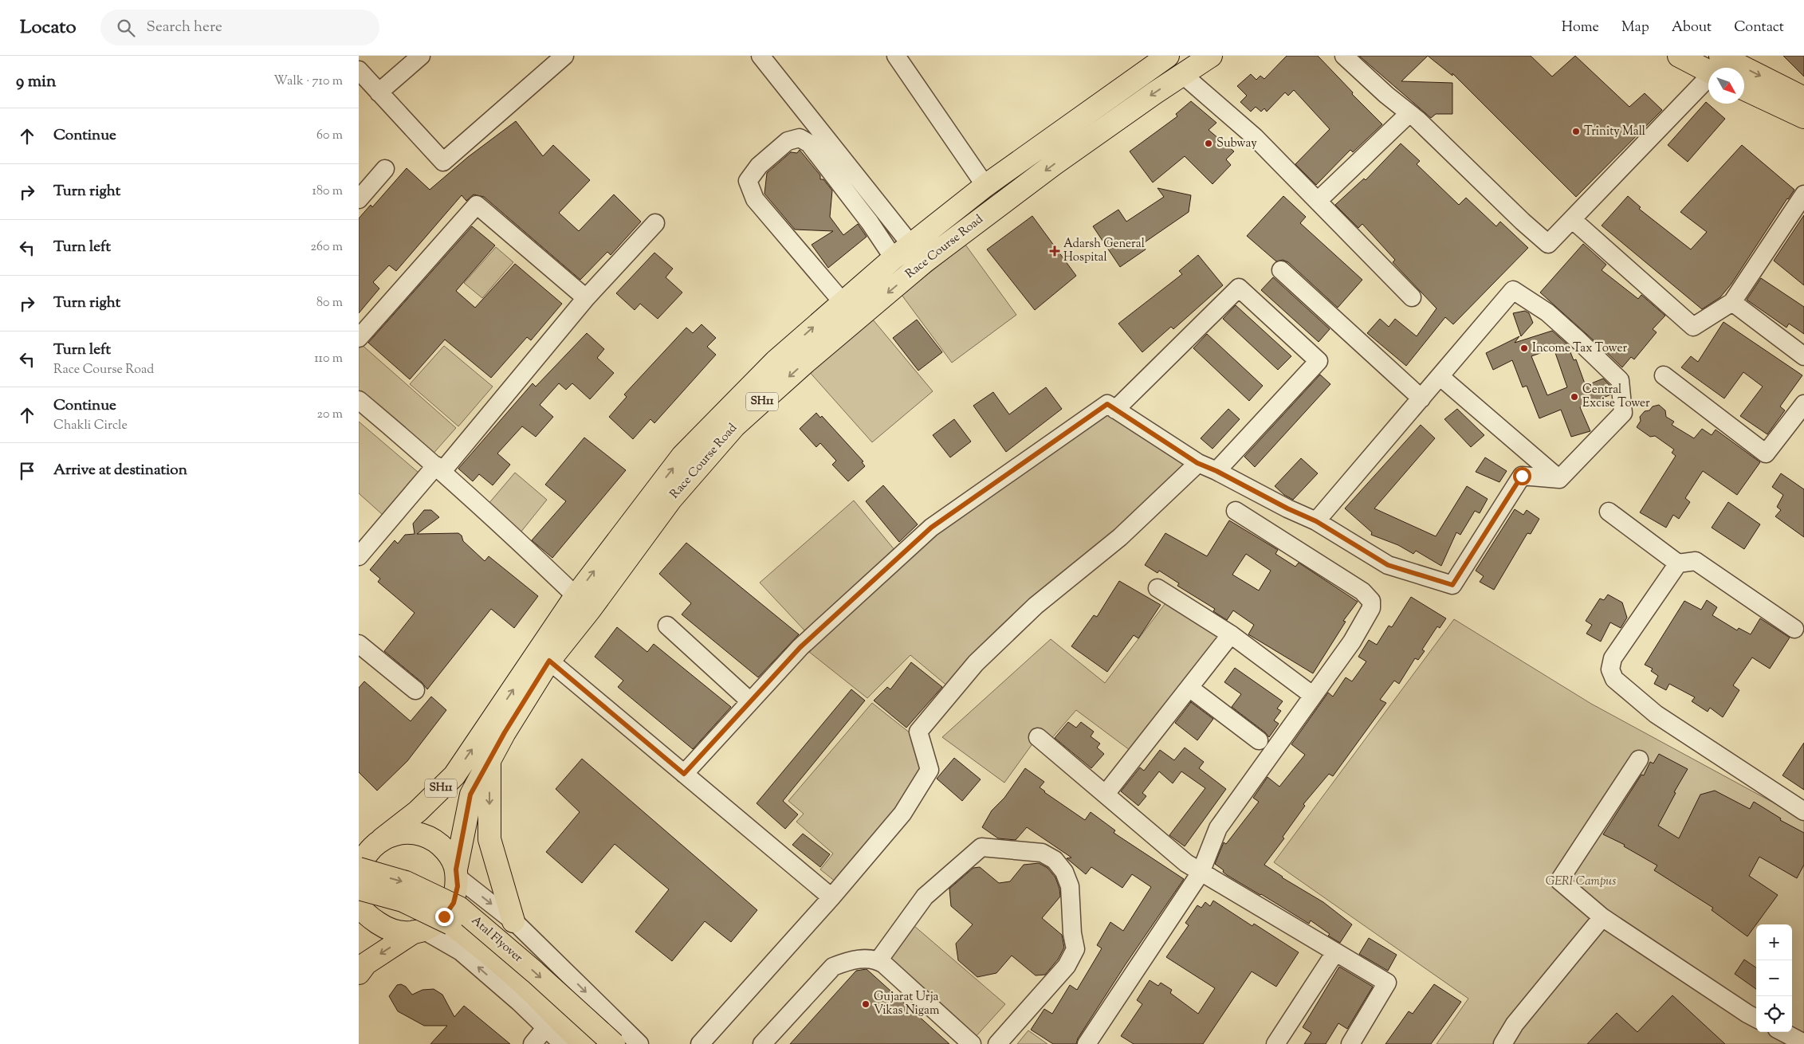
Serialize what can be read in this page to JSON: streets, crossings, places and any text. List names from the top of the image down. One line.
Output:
{"streets":{"main road":["Race Course Road","SH11","Atal Flyover"]},"crossings":[["Race Course Road","SH11"]],"parks":["GERI Campus"],"places":{"other":["Trinity Mall","Subway","Income Tax Tower","Central Excise Tower","Gujarat Urja Vikas Nigam"],"health":["Adarsh General Hospital"]},"north":"bottom right","page":{"header":"Locato","search":"Search here","nav":["Home","Map","About","Contact"],"heading":["9 min","Walk · 710 m"],"list":[["Continue","60 m"],["Turn right","180 m"],["Turn left","260 m"],["Turn right","80 m"],["Turn left","Race Course Road","110 m"],["Continue","Chakli Circle","20 m"],"Arrive at destination"],"map_buttons":["+","−"]}}
